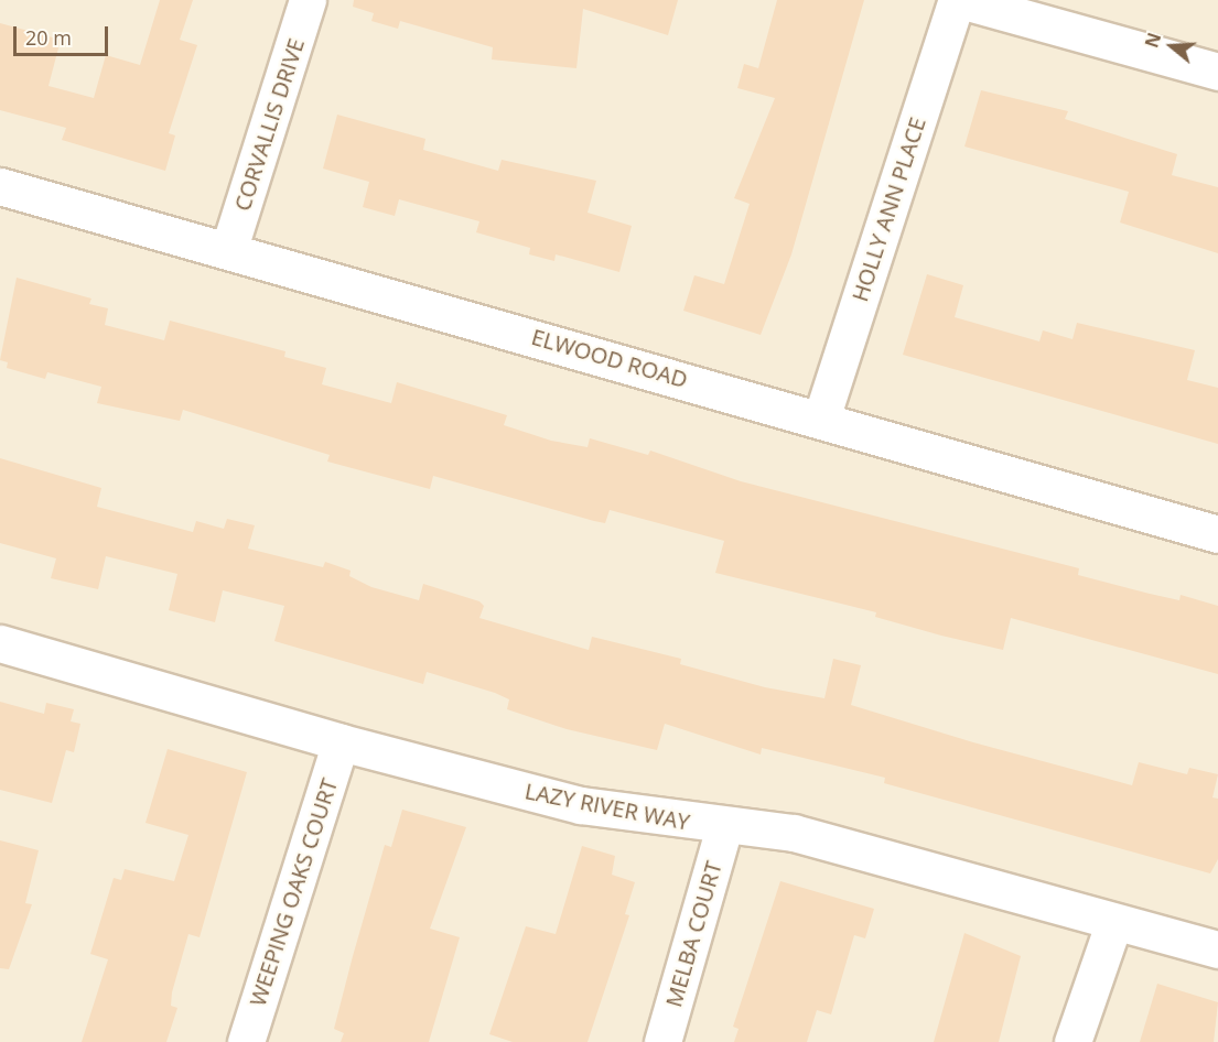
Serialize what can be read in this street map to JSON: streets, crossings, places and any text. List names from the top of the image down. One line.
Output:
{"streets":{"street":["CORVALLIS DRIVE","HOLLY ANN PLACE","ELWOOD ROAD","LAZY RIVER WAY","WEEPING OAKS COURT","MELBA COURT"]},"crossings":[["CORVALLIS DRIVE","ELWOOD ROAD"],["HOLLY ANN PLACE","ELWOOD ROAD"],["LAZY RIVER WAY","WEEPING OAKS COURT"],["LAZY RIVER WAY","MELBA COURT"]],"scale_bar":"20 m","north":"left"}
